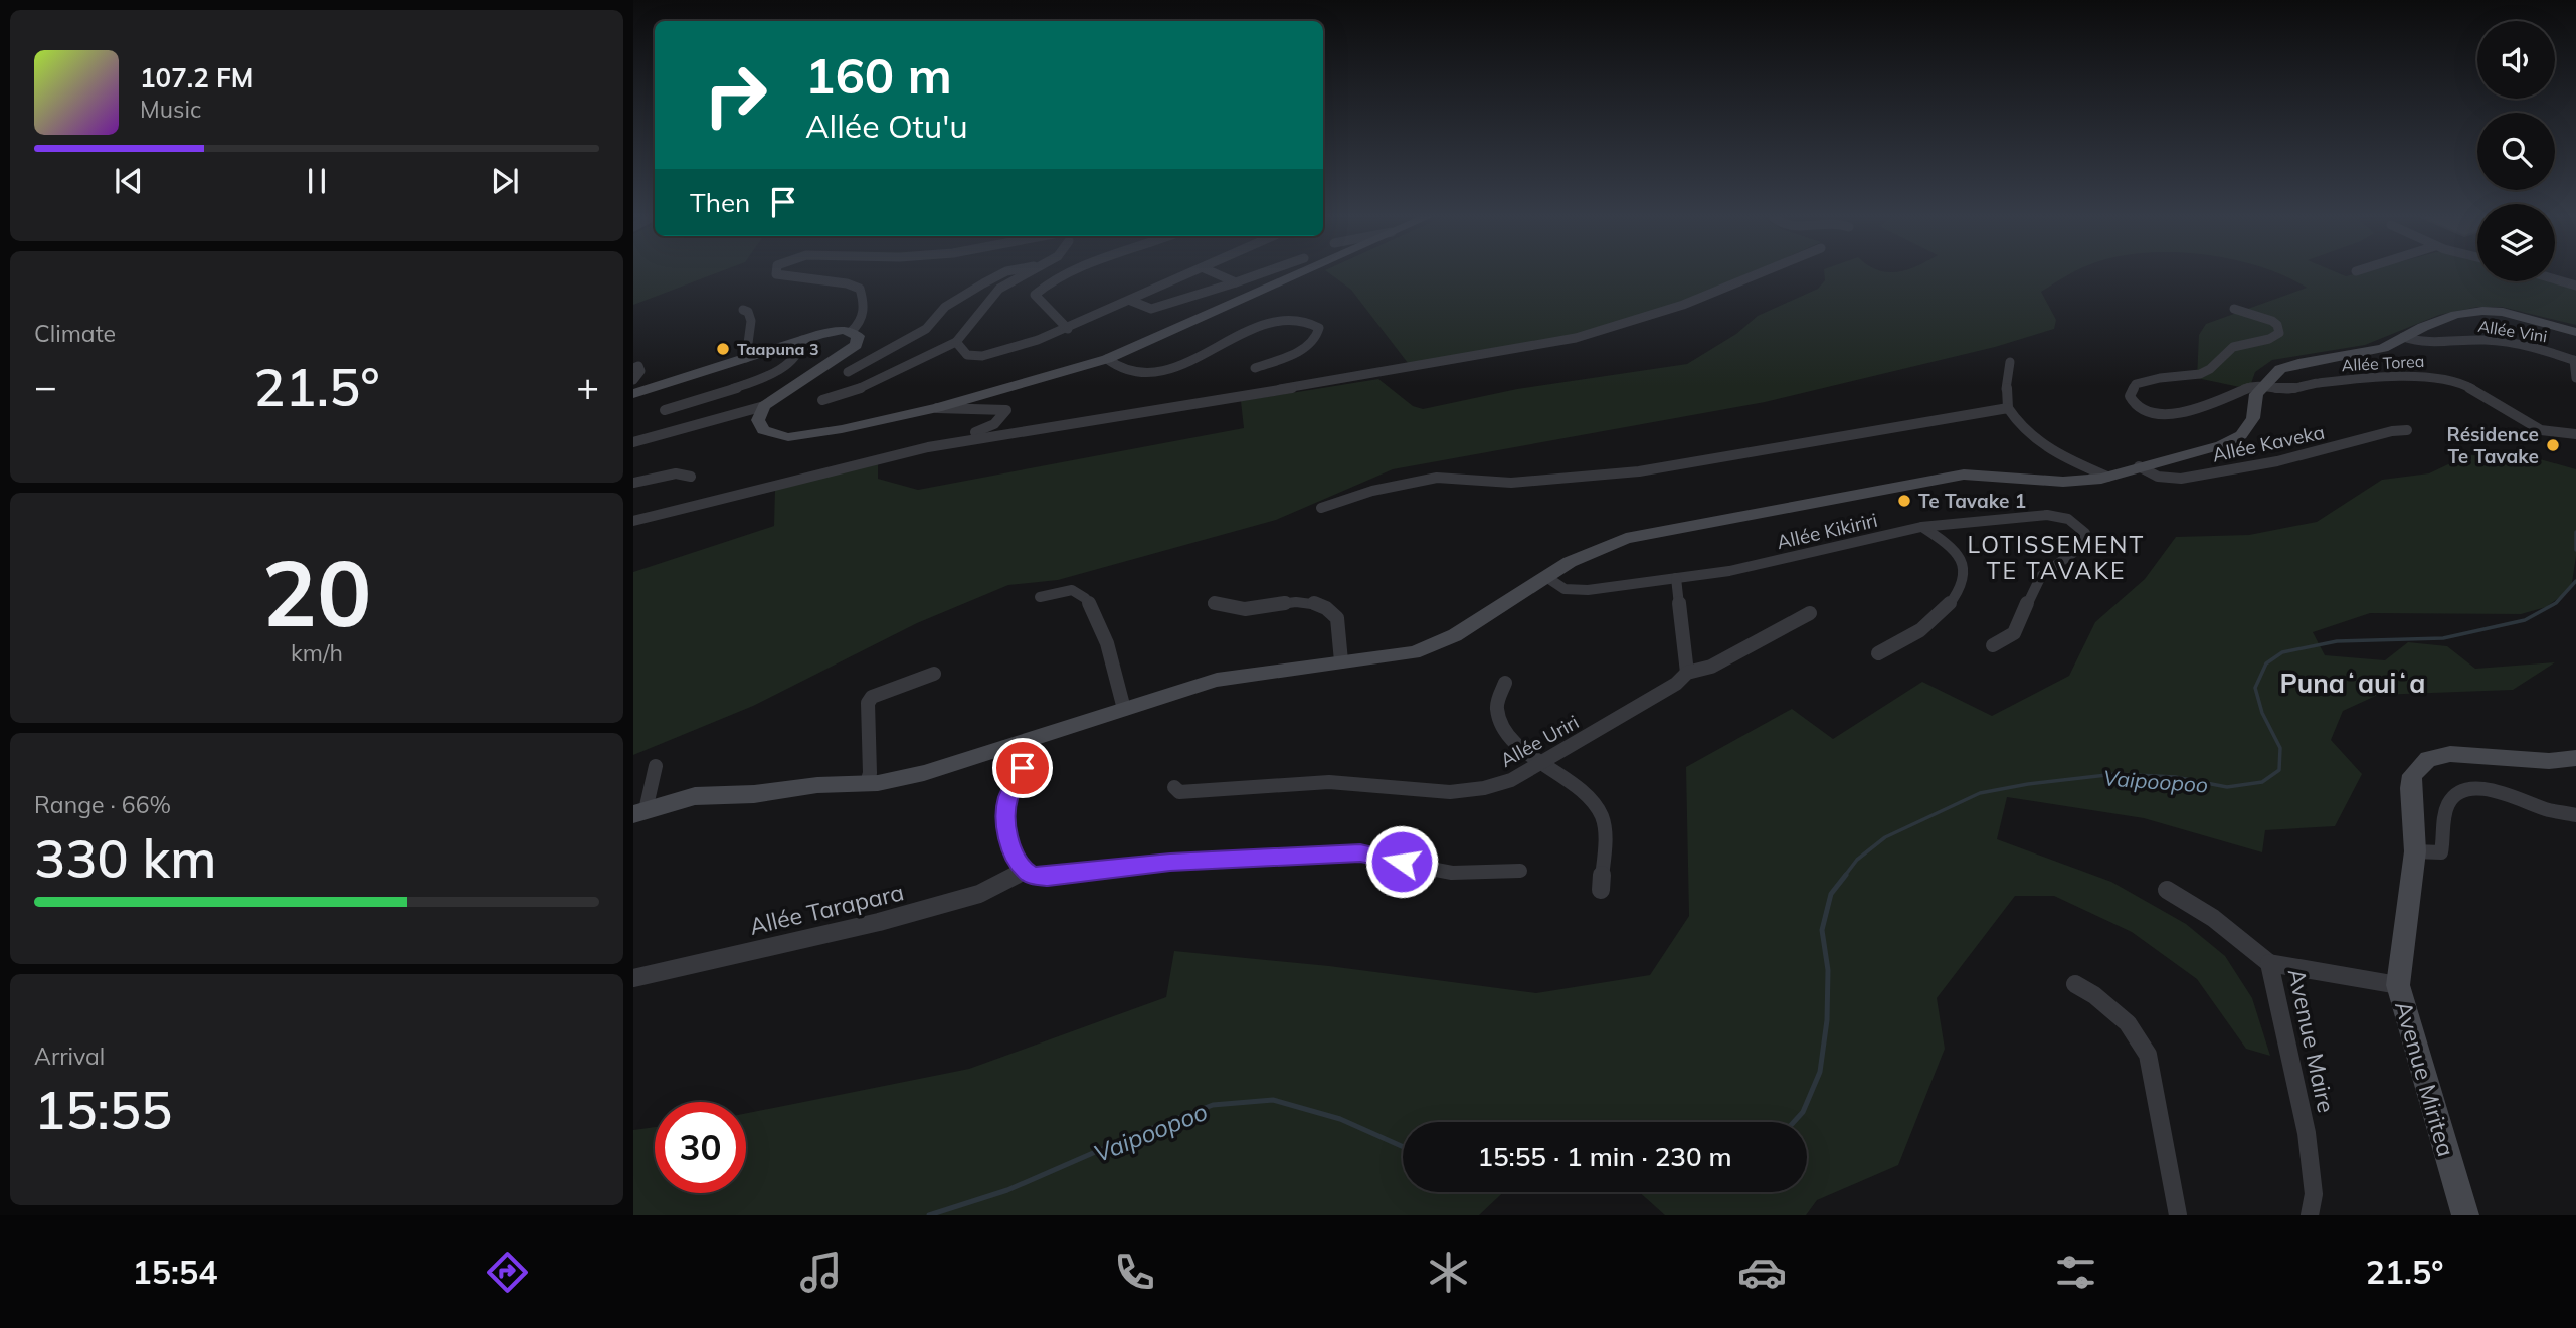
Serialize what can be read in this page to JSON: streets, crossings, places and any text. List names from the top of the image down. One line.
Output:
{"streets":{"main road":["Avenue Miritea"],"street":["Allée Vini","Allée Torea","Allée Kaveka","Allée Kikiriri","Allée Uriri","Allée Tarapara","Avenue Maire"]},"crossings":[["Avenue Maire","Avenue Miritea"]],"districts":["LOTISSEMENT TE TAVAKE","Punaʻauiʻa"],"water":["Vaipoopoo"],"places":["Taapuna 3","Résidence Te Tavake","Te Tavake 1"],"page":{"turn":["160 m","Allée Otu'u"],"song":["107.2 FM","Music"],"then":"Then","tile":["Climate",["20","km/h"],["Range · 66%","330 km"],["Arrival","15:55"]],"heat":["−","21.5°","+"],"limit":"30","trip":"15:55 · 1 min · 230 m","tabs":["15:54","21.5°"]}}
